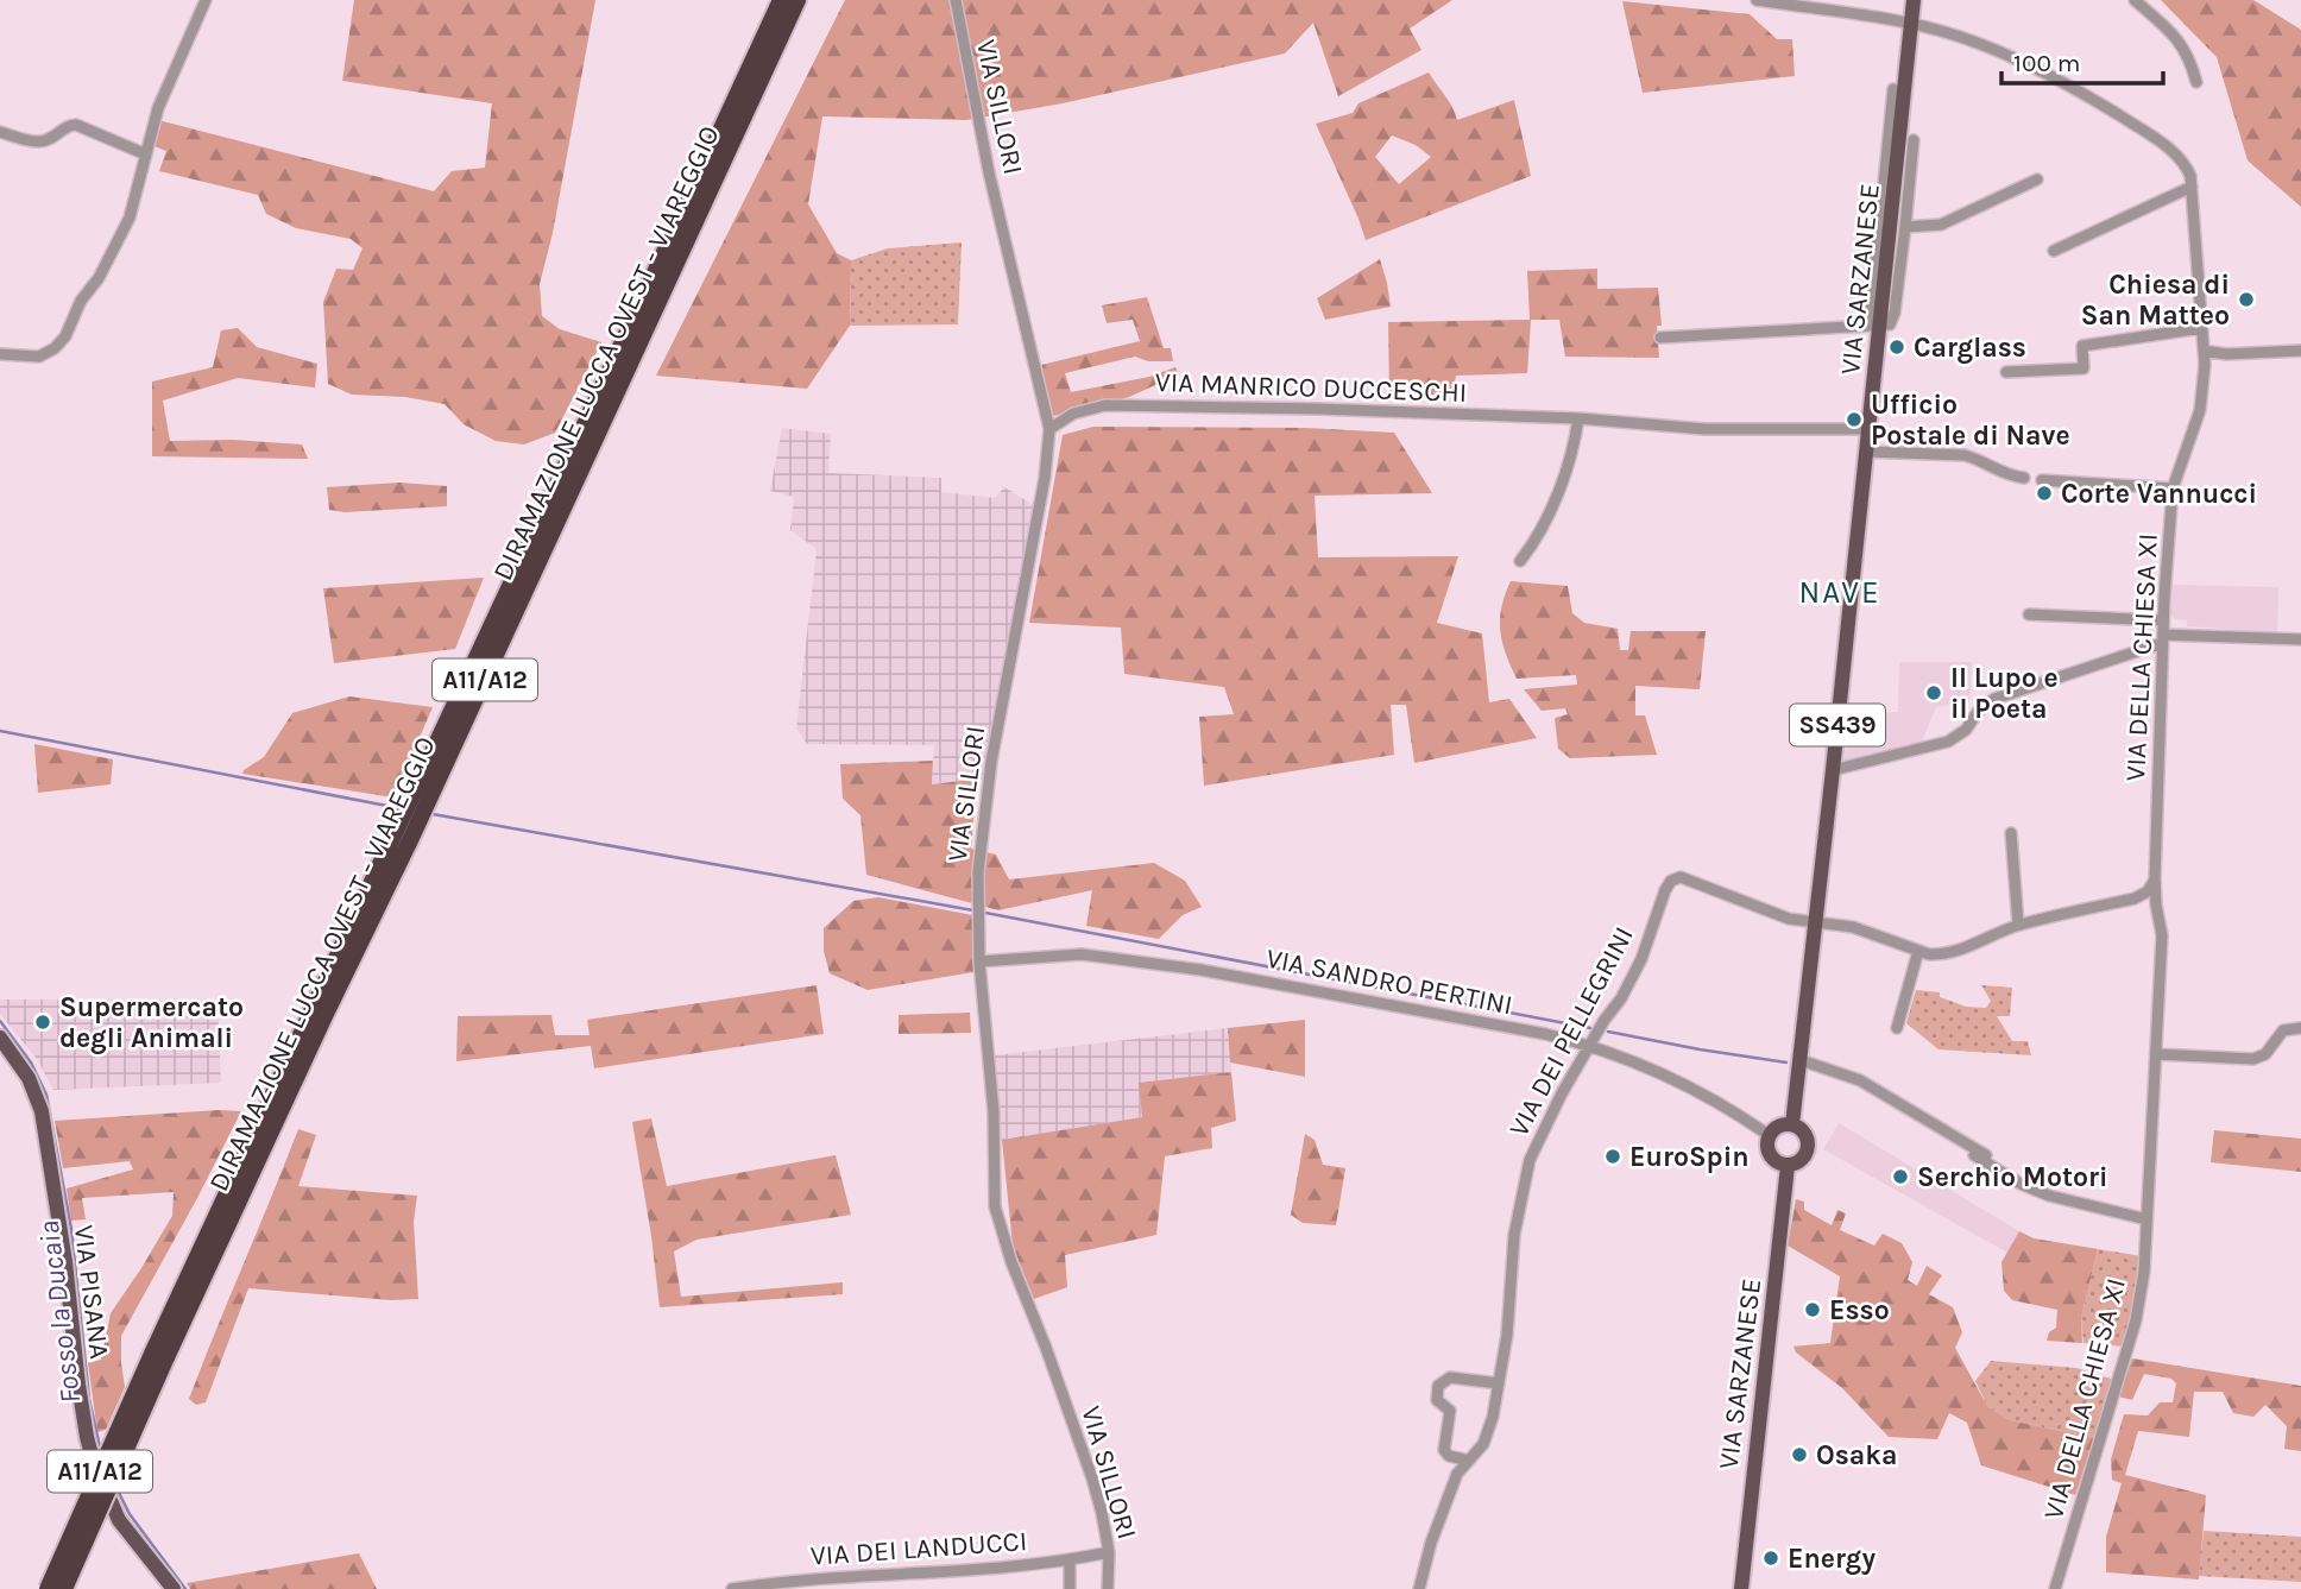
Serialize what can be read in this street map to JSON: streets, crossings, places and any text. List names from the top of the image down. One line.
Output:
{"streets":{"highway":["DIRAMAZIONE LUCCA OVEST - VIAREGGIO","A11/A12"],"main road":["VIA SARZANESE","SS439","VIA PISANA"],"street":["VIA SILLORI","VIA MANRICO DUCCESCHI","VIA DELLA CHIESA XI","VIA SANDRO PERTINI","VIA DEI PELLEGRINI","VIA DEI LANDUCCI"]},"crossings":[["VIA SILLORI","VIA MANRICO DUCCESCHI"],["VIA SILLORI","VIA SANDRO PERTINI"],["VIA SILLORI","VIA DEI LANDUCCI"],["VIA SARZANESE","VIA MANRICO DUCCESCHI"],["VIA SARZANESE","VIA DELLA CHIESA XI"],["VIA SARZANESE","VIA SANDRO PERTINI"],["VIA SARZANESE","VIA DEI PELLEGRINI"],["VIA SANDRO PERTINI","VIA DEI PELLEGRINI"]],"districts":["NAVE"],"water":["Fosso la Ducaia"],"places":["Chiesa di San Matteo","Carglass","Ufficio Postale di Nave","Corte Vannucci","Il Lupo e il Poeta","Supermercato degli Animali","EuroSpin","Serchio Motori","Esso","Osaka","Energy"],"scale_bar":"100 m"}
